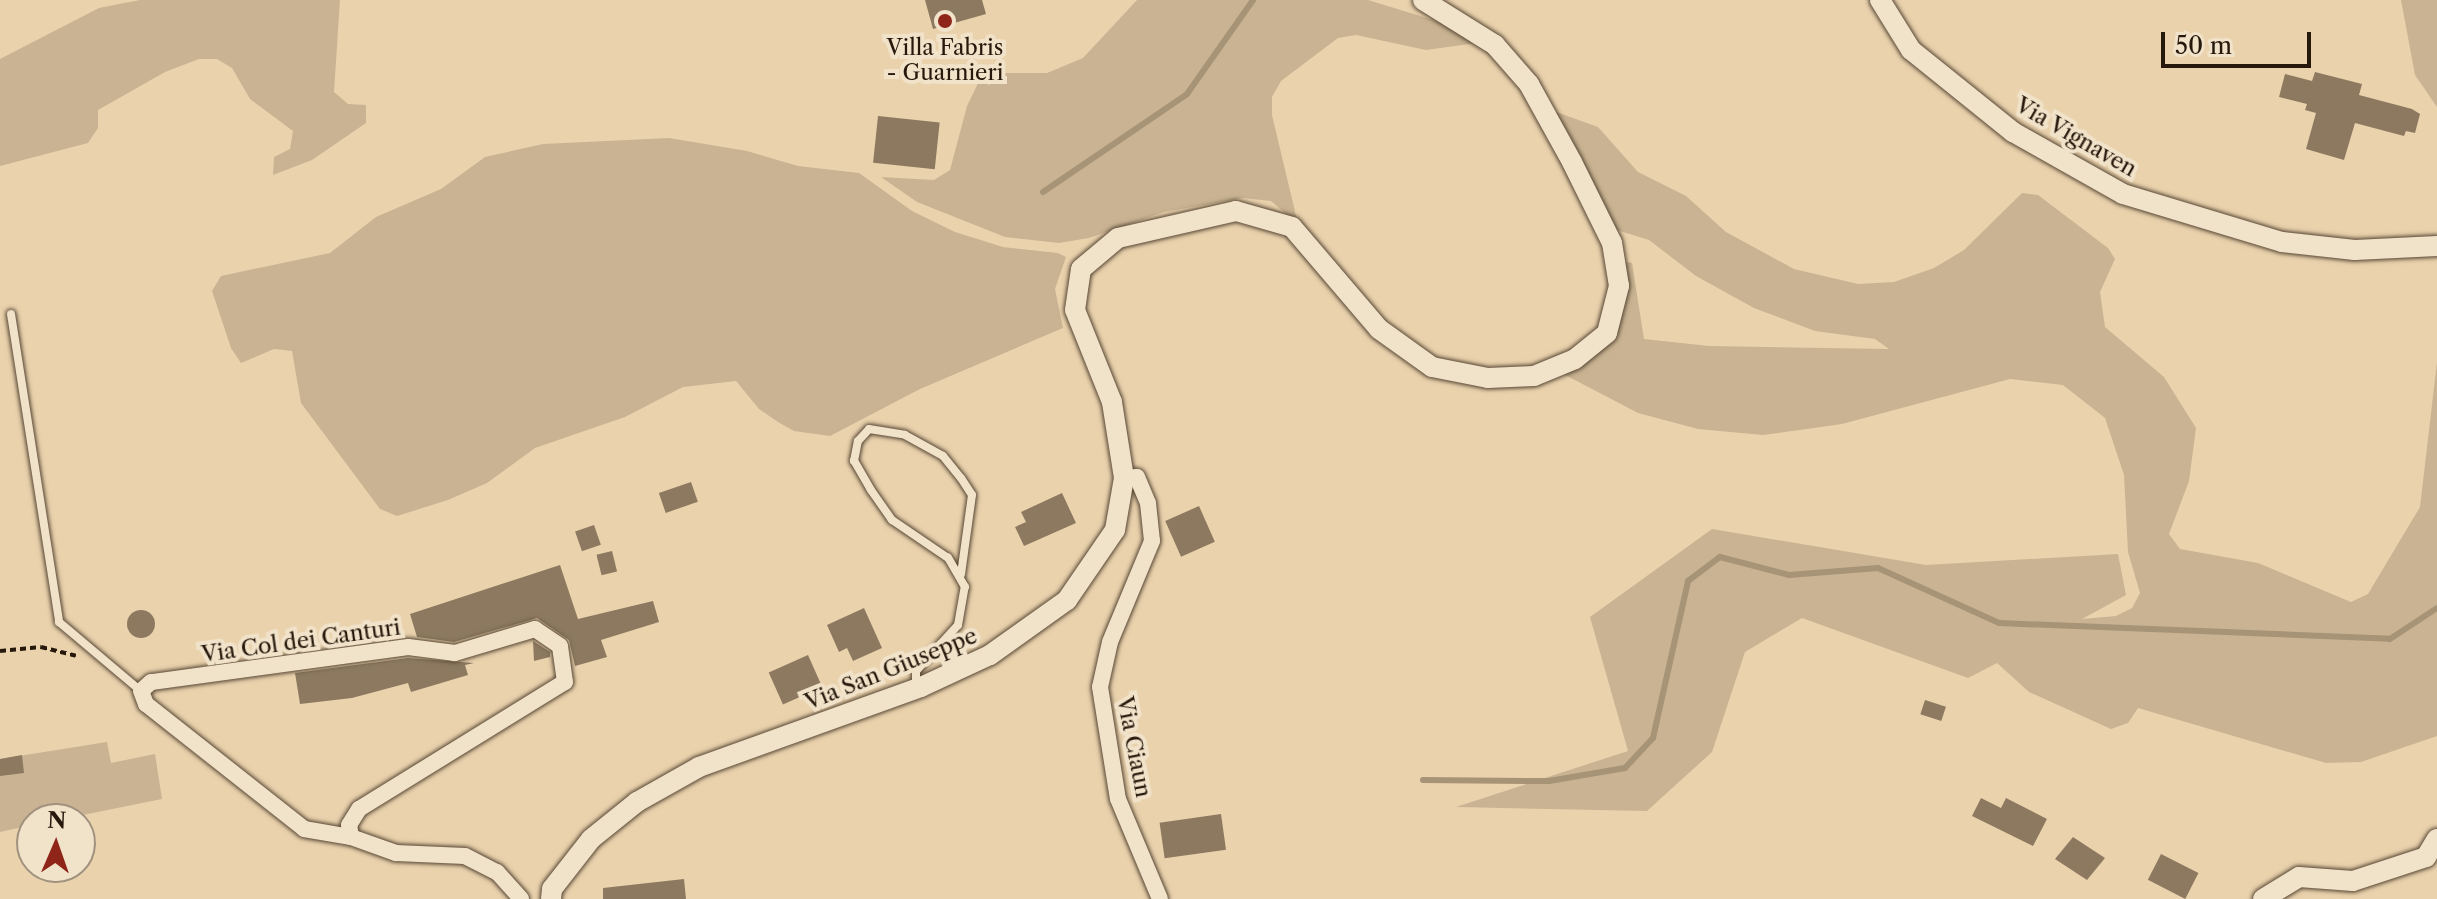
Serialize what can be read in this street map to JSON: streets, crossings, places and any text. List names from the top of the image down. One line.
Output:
{"streets":{"street":["Via Vignaven","Via Col dei Canturi","Via San Giuseppe","Via Ciaun"]},"crossings":[["Via San Giuseppe","Via Ciaun"]],"places":["Villa Fabris - Guarnieri"],"scale_bar":"50 m","north":"top"}
